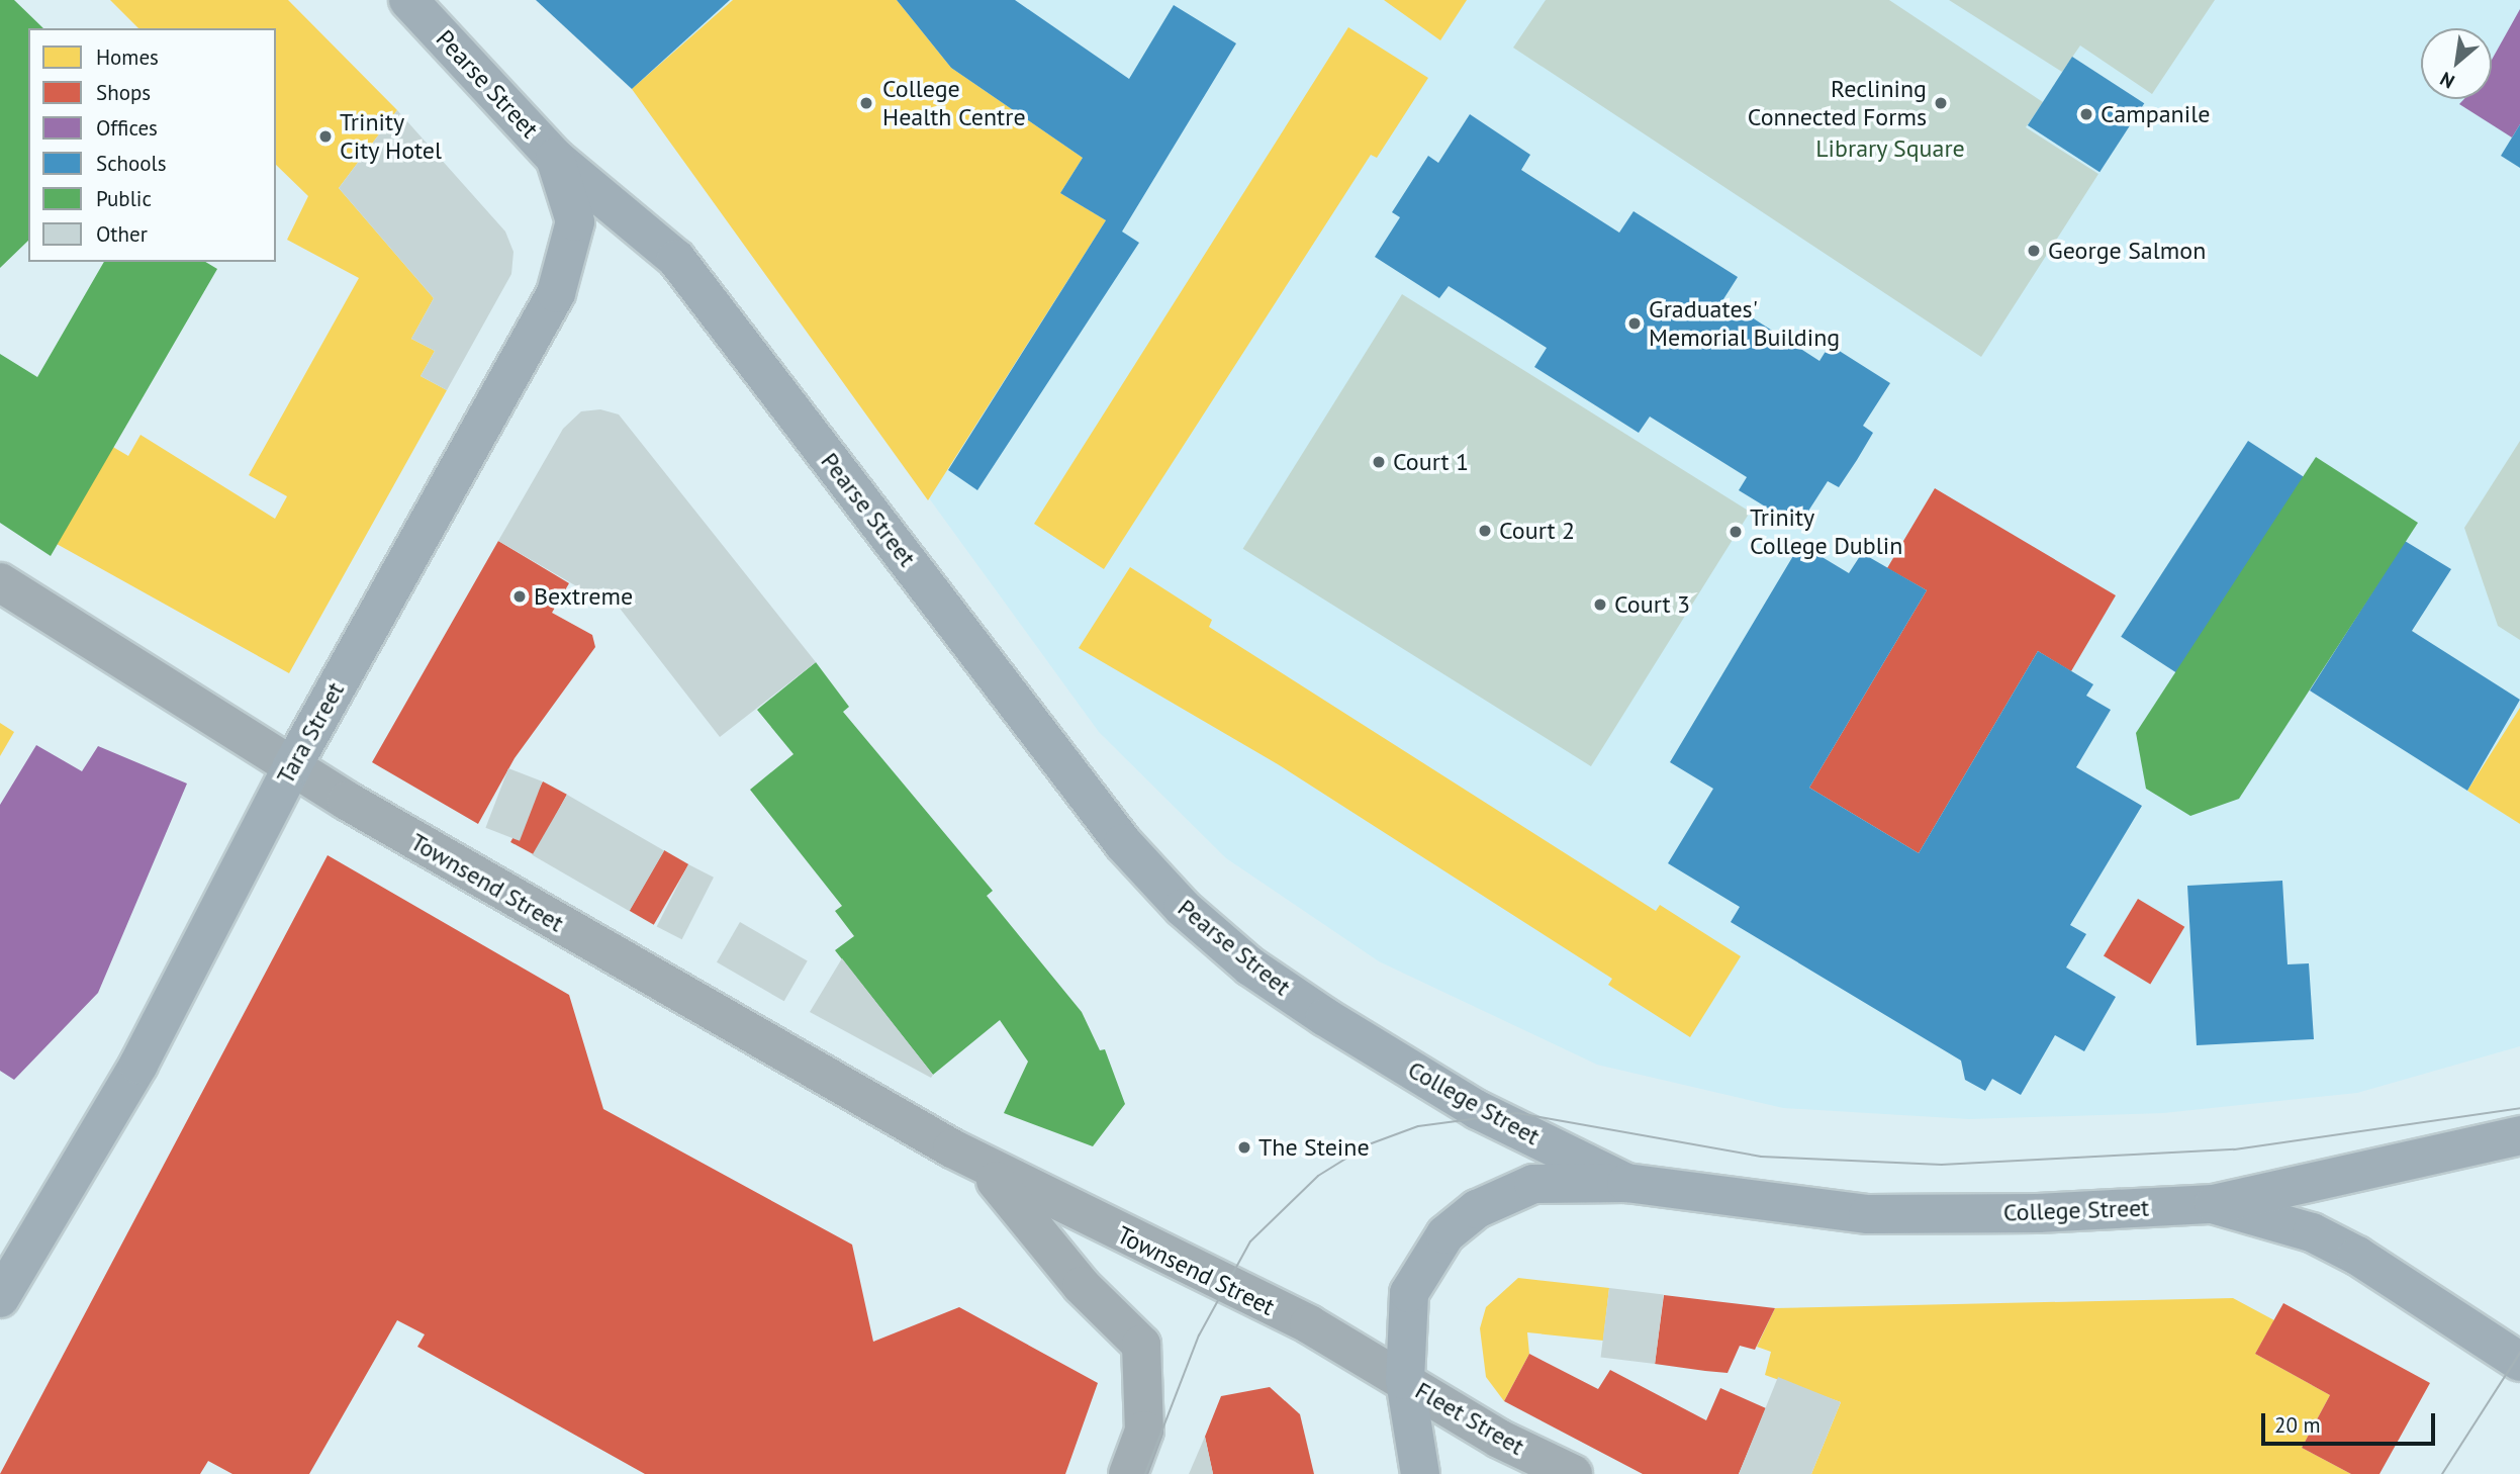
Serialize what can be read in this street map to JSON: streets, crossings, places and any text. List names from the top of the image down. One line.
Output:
{"streets":{"main road":["Pearse Street","Tara Street","College Street"],"street":["Townsend Street","Fleet Street"]},"crossings":[["Pearse Street","Tara Street"],["Pearse Street","College Street"],["Tara Street","Townsend Street"],["Townsend Street","College Street"],["Townsend Street","Fleet Street"],["College Street","Fleet Street"]],"parks":["Library Square"],"places":["College Health Centre","Reclining Connected Forms","Campanile","Trinity City Hotel","George Salmon","Graduates' Memorial Building","Court 1","Court 2","Trinity College Dublin","Bextreme","Court 3","The Steine"],"legend":["Homes","Shops","Offices","Schools","Public","Other"],"scale_bar":"20 m","north":"bottom left"}
